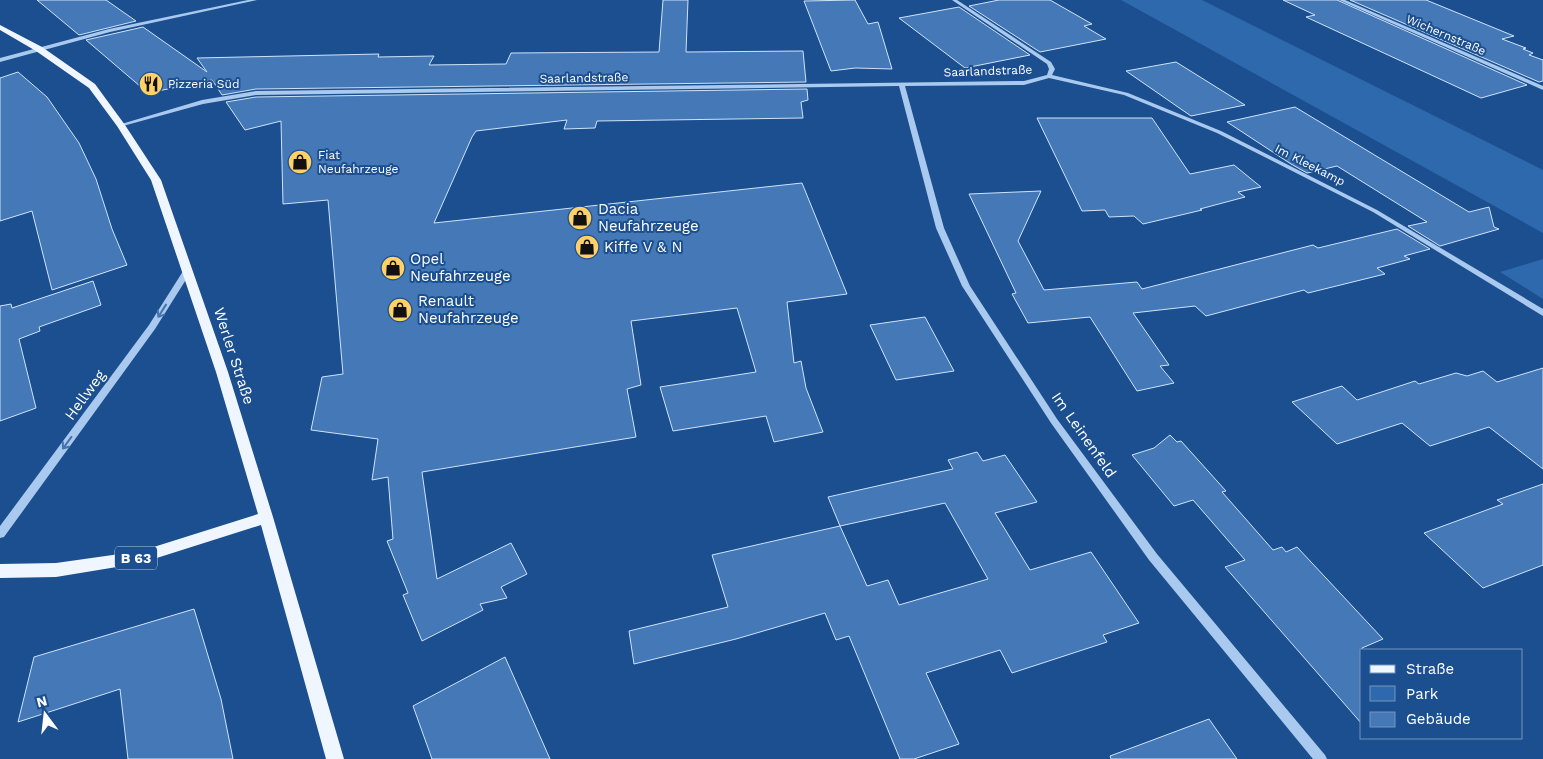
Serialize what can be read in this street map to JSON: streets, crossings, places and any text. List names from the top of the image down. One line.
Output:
{"streets":{"main road":["Werler Straße","B 63"],"street":["Wichernstraße","Saarlandstraße","Im Kleekamp","Hellweg","Im Leinenfeld"]},"crossings":[["Saarlandstraße","Im Kleekamp"],["Saarlandstraße","Werler Straße"],["Saarlandstraße","Im Leinenfeld"],["Werler Straße","Hellweg"],["Werler Straße","B 63"]],"one_way":["Hellweg"],"places":{"restaurant":["Pizzeria Süd"],"shop":["Fiat Neufahrzeuge","Dacia Neufahrzeuge","Kiffe V & N","Opel Neufahrzeuge","Renault Neufahrzeuge"]},"legend":["Straße","Park","Gebäude"],"north":"top"}
